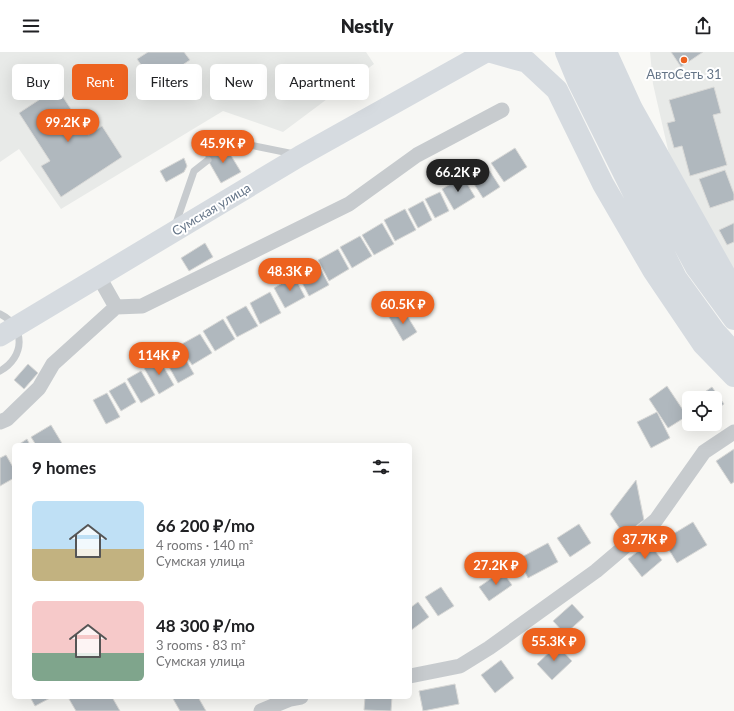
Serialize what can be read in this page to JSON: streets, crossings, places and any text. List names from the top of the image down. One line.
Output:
{"streets":{"main road":["Сумская улица"]},"places":["АвтоСеть 31"],"page":{"header":"Nestly","chip":["Buy","Rent","Filters","New","Apartment"],"price":["99.2K ₽","45.9K ₽","66.2K ₽","48.3K ₽","60.5K ₽","114K ₽","37.7K ₽","27.2K ₽","55.3K ₽"],"heading":"9 homes","list":[{"name":"66 200 ₽/mo","note":"4 rooms · 140 m² · Сумская улица"},{"name":"48 300 ₽/mo","note":"3 rooms · 83 m² · Сумская улица"}]}}
